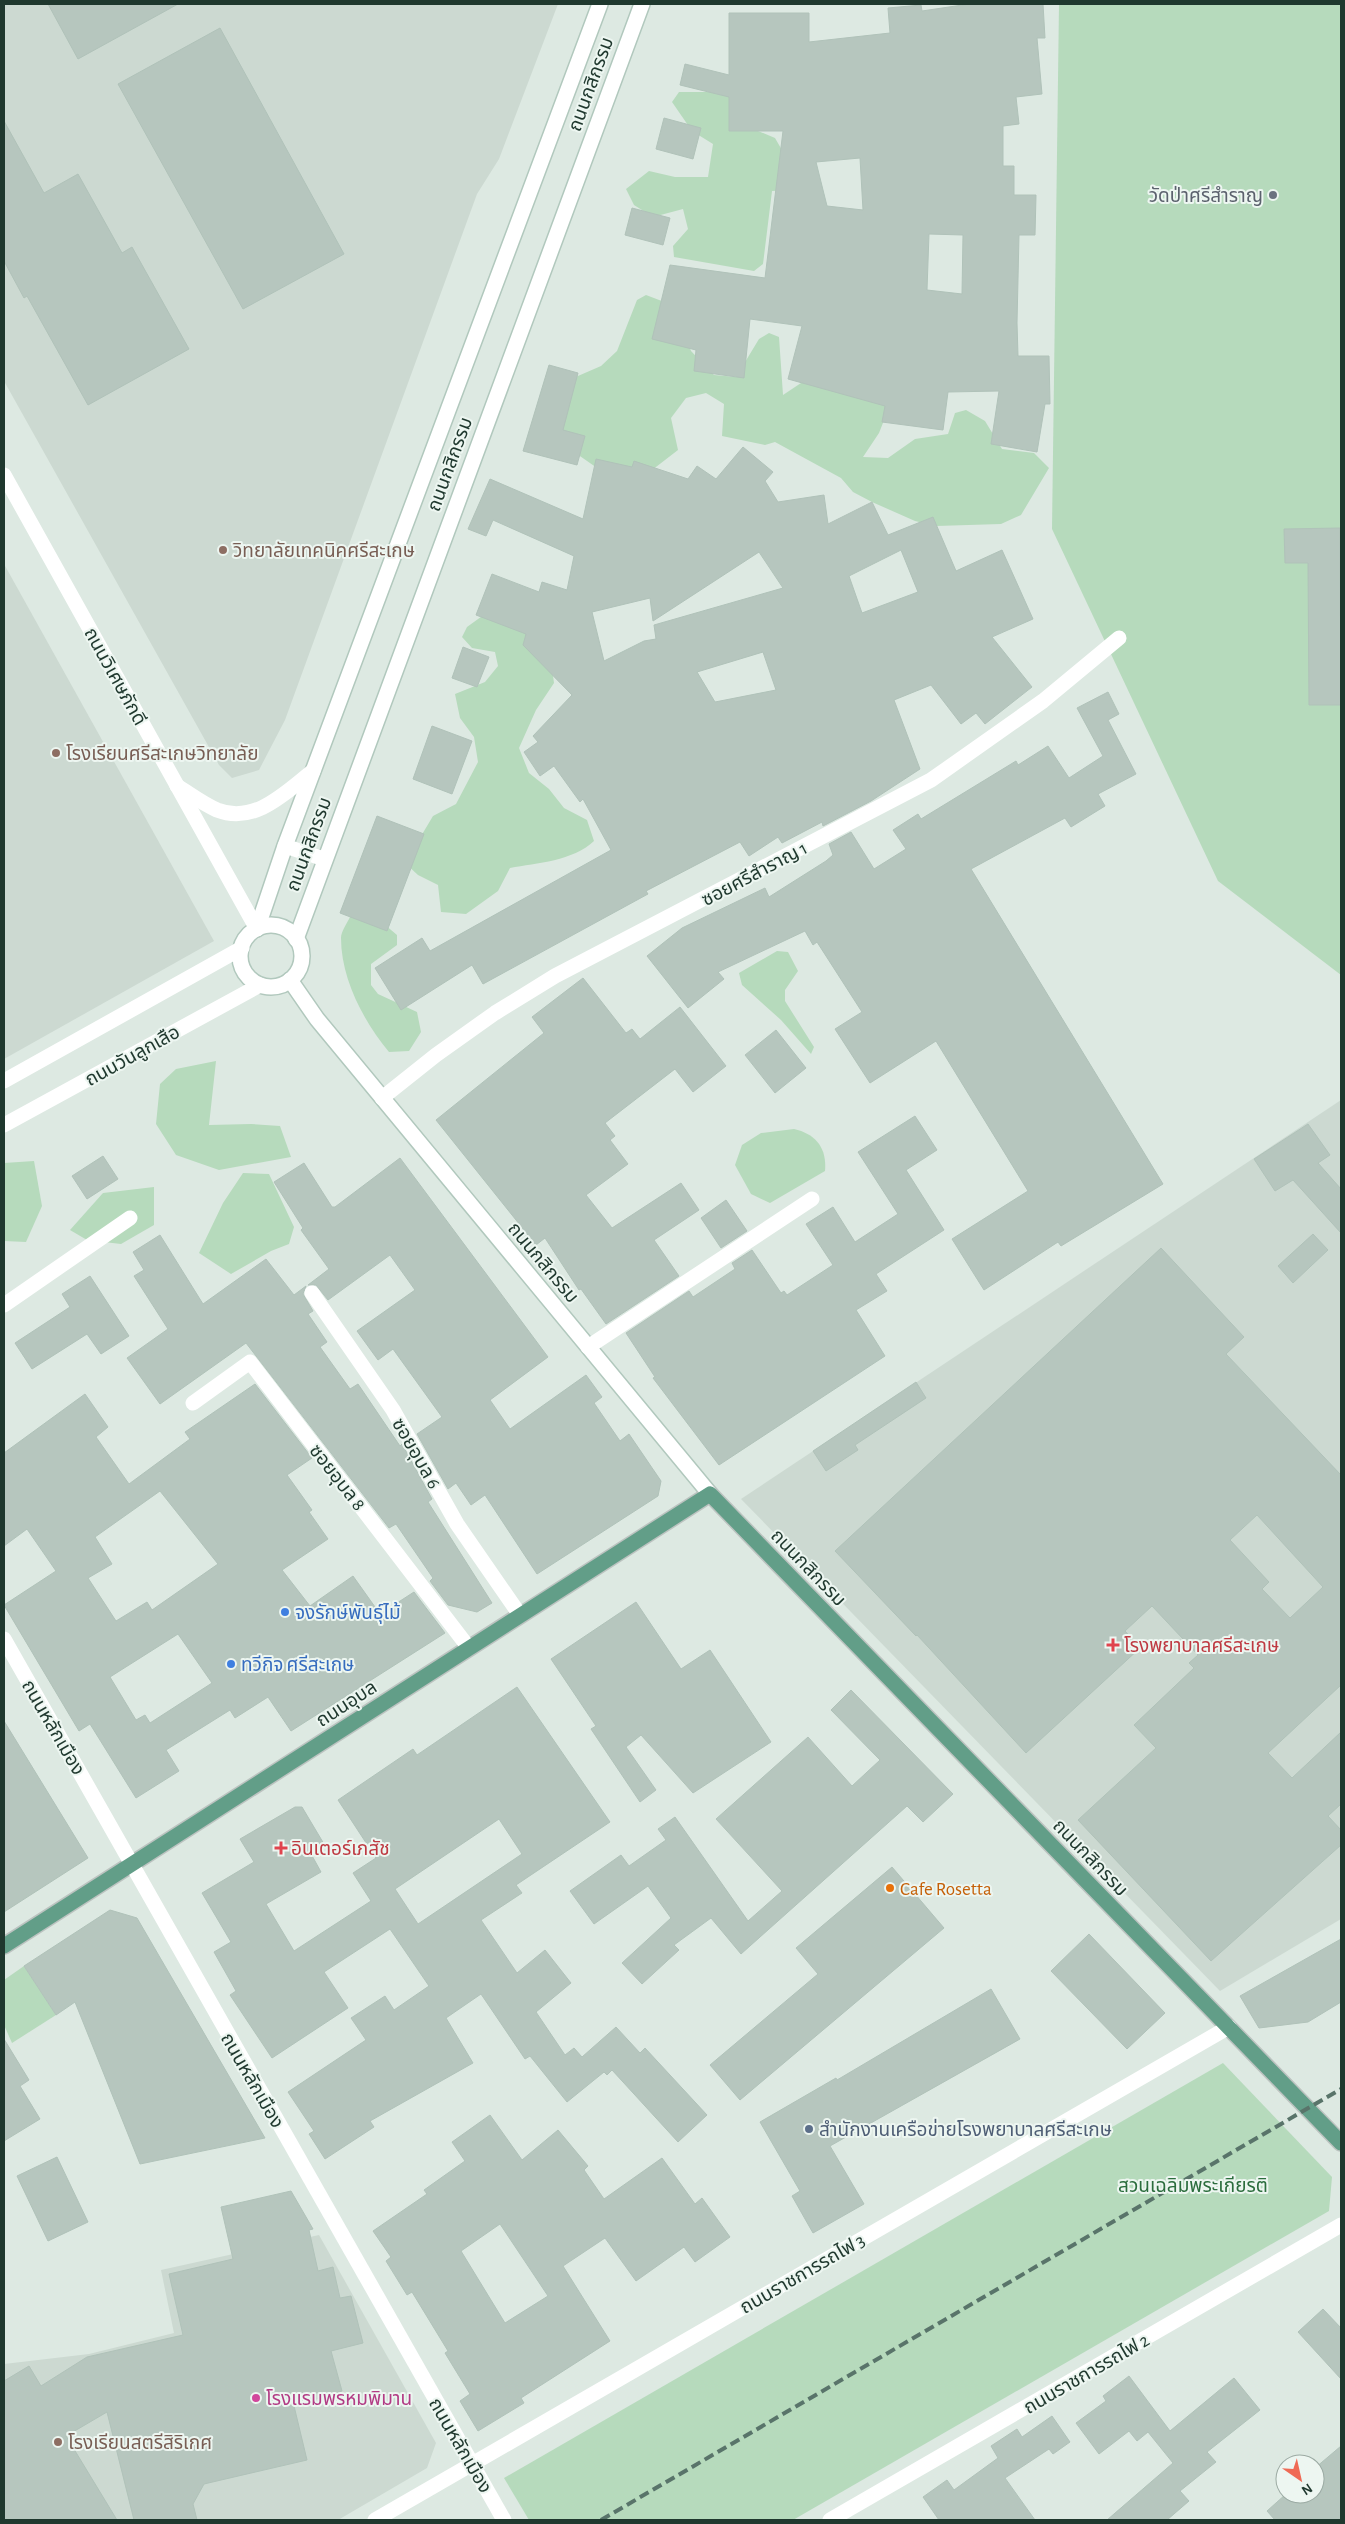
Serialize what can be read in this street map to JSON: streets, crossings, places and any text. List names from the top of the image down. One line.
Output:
{"streets":{"main road":["ถนนกสิกรรม","ถนนอุบล"],"street":["ถนนวิเศษภักดี","ซอยศรีสำราญ 1","ถนนวันลูกเสือ","ซอยอุบล 6","ซอยอุบล 8","ถนนหลักเมือง","ถนนราชการรถไฟ 3","ถนนราชการรถไฟ 2"]},"crossings":[["ถนนกสิกรรม","ถนนวิเศษภักดี"],["ถนนกสิกรรม","ซอยศรีสำราญ 1"],["ถนนกสิกรรม","ถนนวันลูกเสือ"],["ถนนกสิกรรม","ถนนอุบล"],["ถนนกสิกรรม","ถนนราชการรถไฟ 3"],["ถนนวิเศษภักดี","ถนนวันลูกเสือ"],["ซอยอุบล 6","ถนนอุบล"],["ซอยอุบล 8","ถนนอุบล"],["ถนนอุบล","ถนนหลักเมือง"],["ถนนหลักเมือง","ถนนราชการรถไฟ 3"]],"parks":["สวนเฉลิมพระเกียรติ"],"places":{"other":["วัดป่าศรีสำราญ","วิทยาลัยเทคนิคศรีสะเกษ","โรงเรียนศรีสะเกษวิทยาลัย","จงรักษ์พันธุ์ไม้","ทวีกิจ ศรีสะเกษ","Cafe Rosetta","สำนักงานเครือข่ายโรงพยาบาลศรีสะเกษ","โรงแรมพรหมพิมาน","โรงเรียนสตรีสิริเกศ"],"health":["โรงพยาบาลศรีสะเกษ","อินเตอร์เภสัช"]},"north":"bottom right"}
